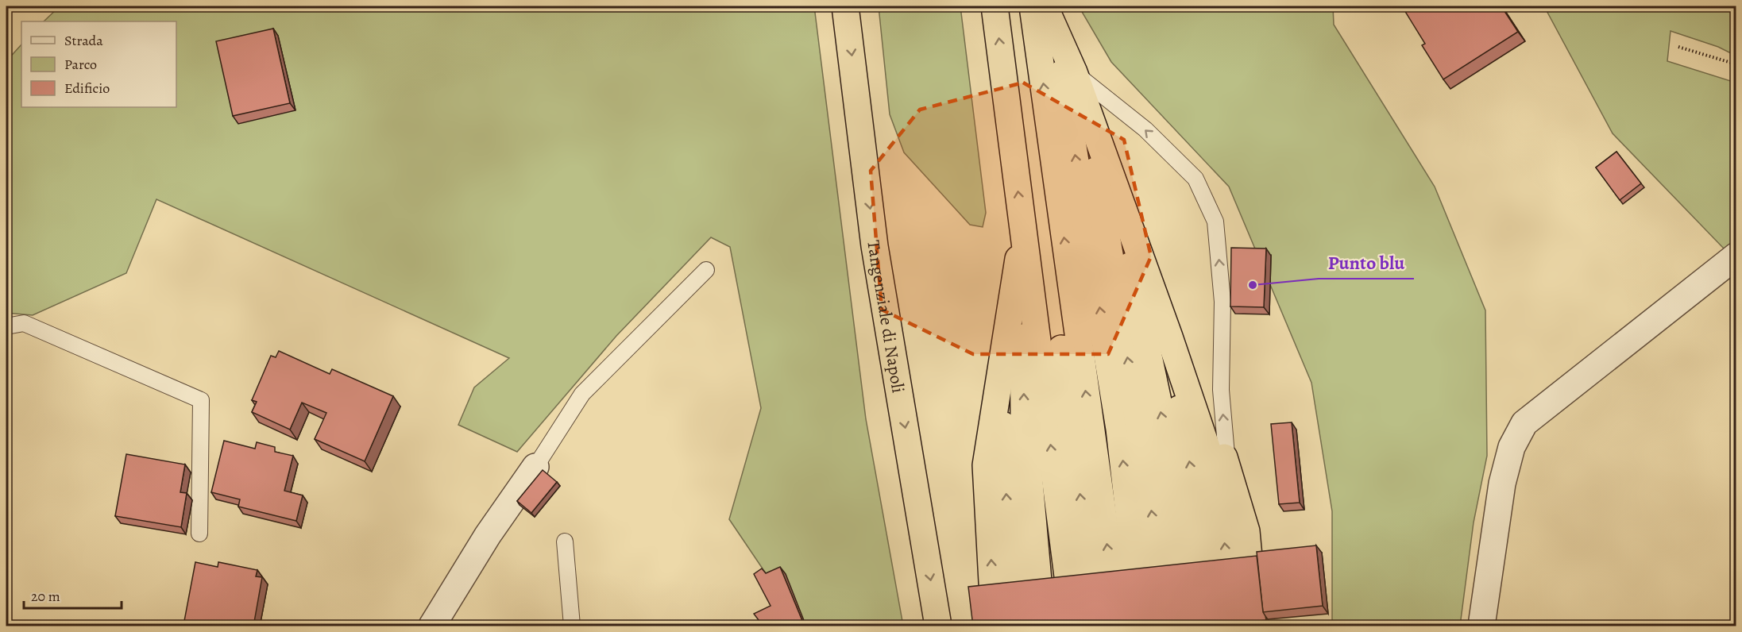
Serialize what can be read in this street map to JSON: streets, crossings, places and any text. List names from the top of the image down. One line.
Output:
{"streets":{"highway":["Tangenziale di Napoli"]},"places":["Punto blu"],"legend":["Strada","Parco","Edificio"],"scale_bar":"20 m"}
